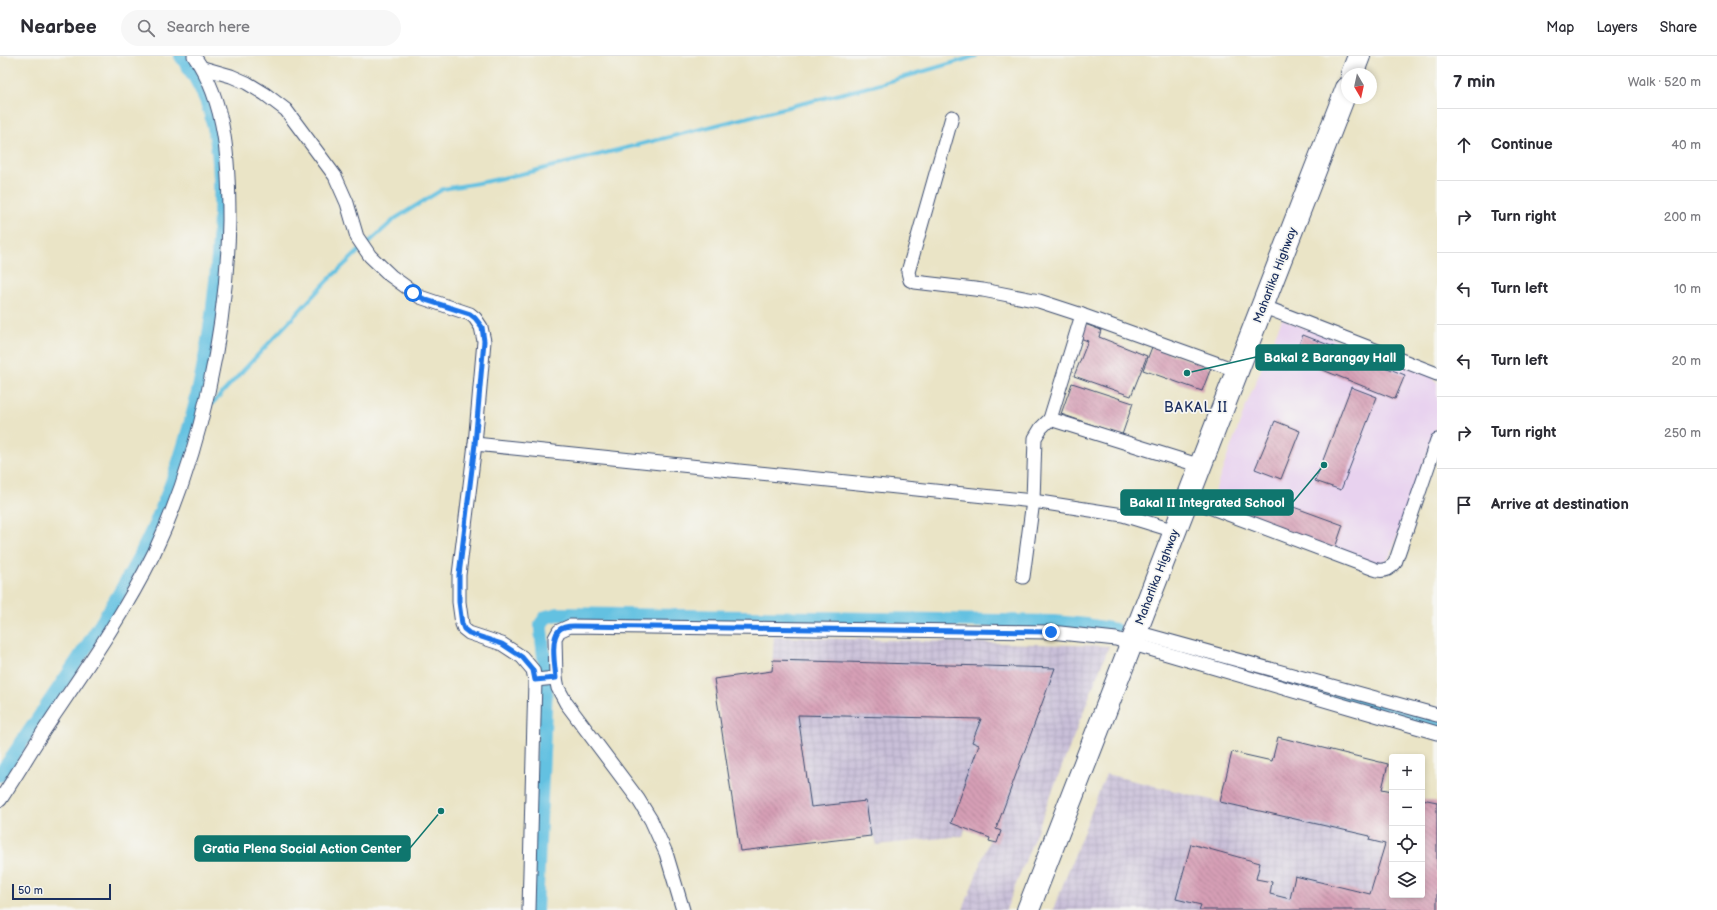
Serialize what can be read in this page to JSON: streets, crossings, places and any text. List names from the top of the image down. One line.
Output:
{"streets":{"highway":["Maharlika Highway"]},"districts":["BAKAL II"],"places":["Bakal 2 Barangay Hall","Bakal II Integrated School","Gratia Plena Social Action Center"],"scale_bar":"50 m","north":"bottom","page":{"header":"Nearbee","search":"Search here","nav":["Map","Layers","Share"],"heading":["7 min","Walk · 520 m"],"list":[["Continue","40 m"],["Turn right","200 m"],["Turn left","10 m"],["Turn left","20 m"],["Turn right","250 m"],"Arrive at destination"],"map_buttons":["+","−"],"scale":"50 m"}}
